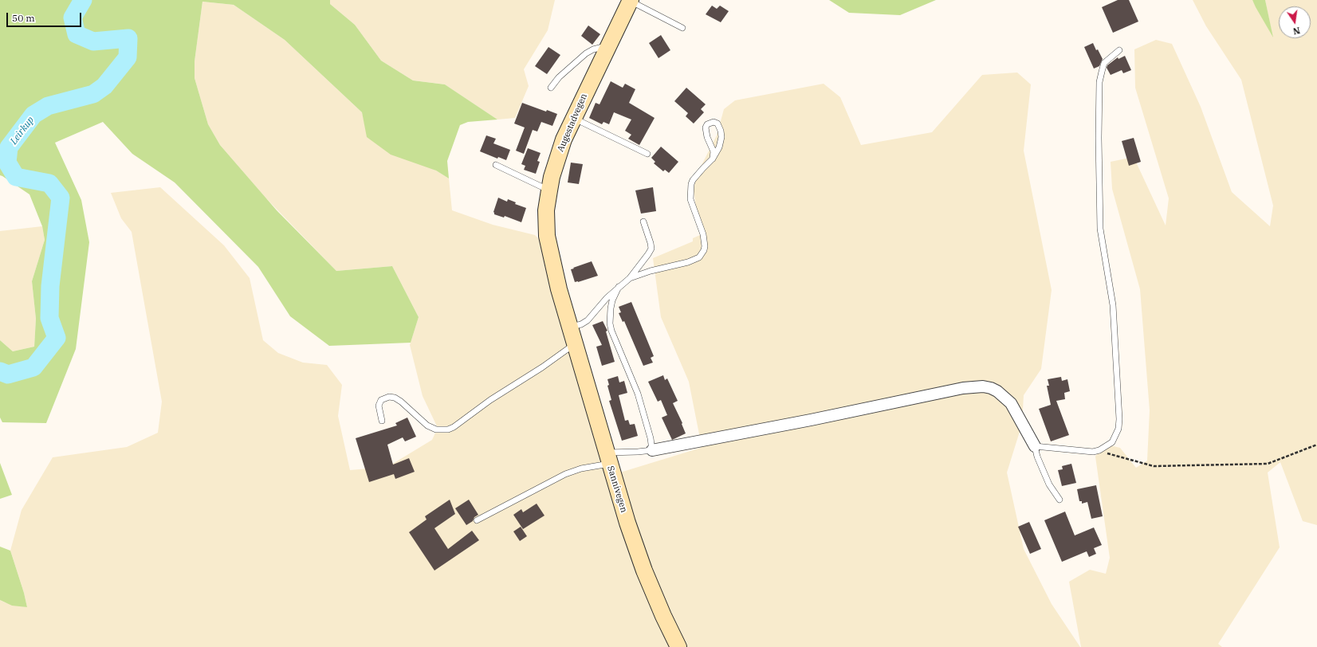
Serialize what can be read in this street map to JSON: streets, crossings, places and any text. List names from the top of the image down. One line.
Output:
{"streets":{"main road":["Augestadvegen","Sannivegen"]},"crossings":[["Augestadvegen","Sannivegen"]],"water":["Leirkup"],"scale_bar":"50 m","north":"bottom"}
